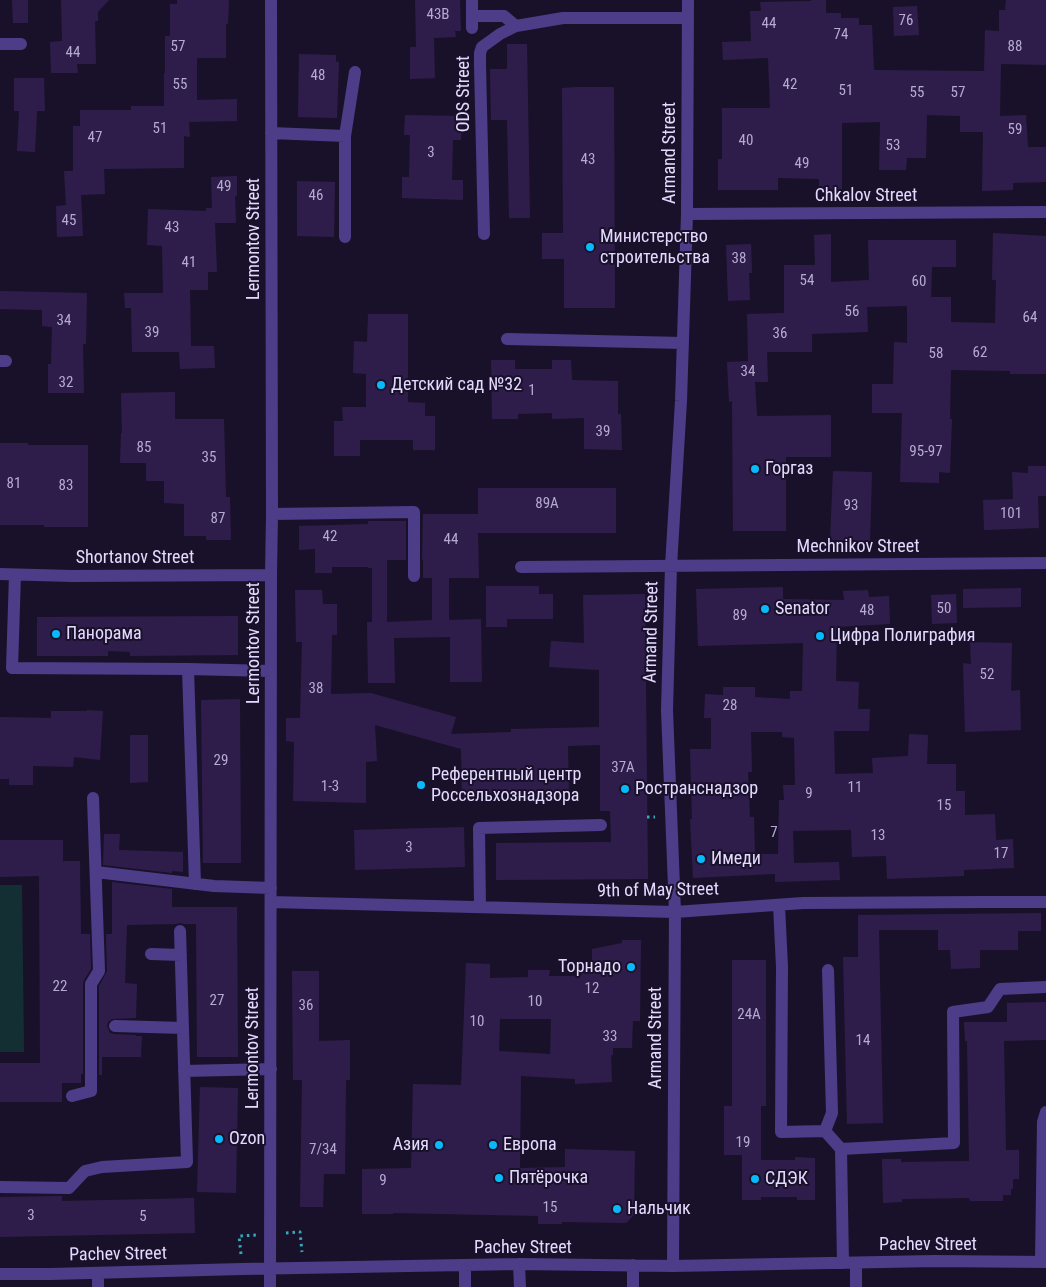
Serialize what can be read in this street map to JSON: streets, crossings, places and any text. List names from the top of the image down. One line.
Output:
{"streets":{"street":["ODS Street","Armand Street","Chkalov Street","Lermontov Street","Mechnikov Street","Shortanov Street","9th of May Street","Pachev Street"]},"crossings":[["ODS Street","Armand Street"],["Armand Street","Chkalov Street"],["Armand Street","Mechnikov Street"],["Armand Street","9th of May Street"],["Armand Street","Pachev Street"],["Lermontov Street","Shortanov Street"],["Lermontov Street","9th of May Street"],["Lermontov Street","Pachev Street"]],"places":["Министерство строительства","Детский сад №32","Горгаз","Senator","Панорама","Цифра Полиграфия","Референтный центр Россельхознадзора","Ространснадзор","Имеди","Торнадо","Ozon","Азия","Европа","Пятёрочка","СДЭК","Нальчик"],"house_numbers":["43В","76","44","74","57","88","44","48","55","42","51","55","57","51","59","47","40","53","3","43","49","49","46","45","43","38","41","54","60","56","64","34","39","36","62","58","34","32","1","39","85","95-97","35","81","83","89А","93","101","87","42","44","50","48","89","52","38","28","29","37А","1-3","11","9","15","7","13","3","17","22","12","27","10","36","24А","10","33","14","19","7/34","9","15","3","5"]}
